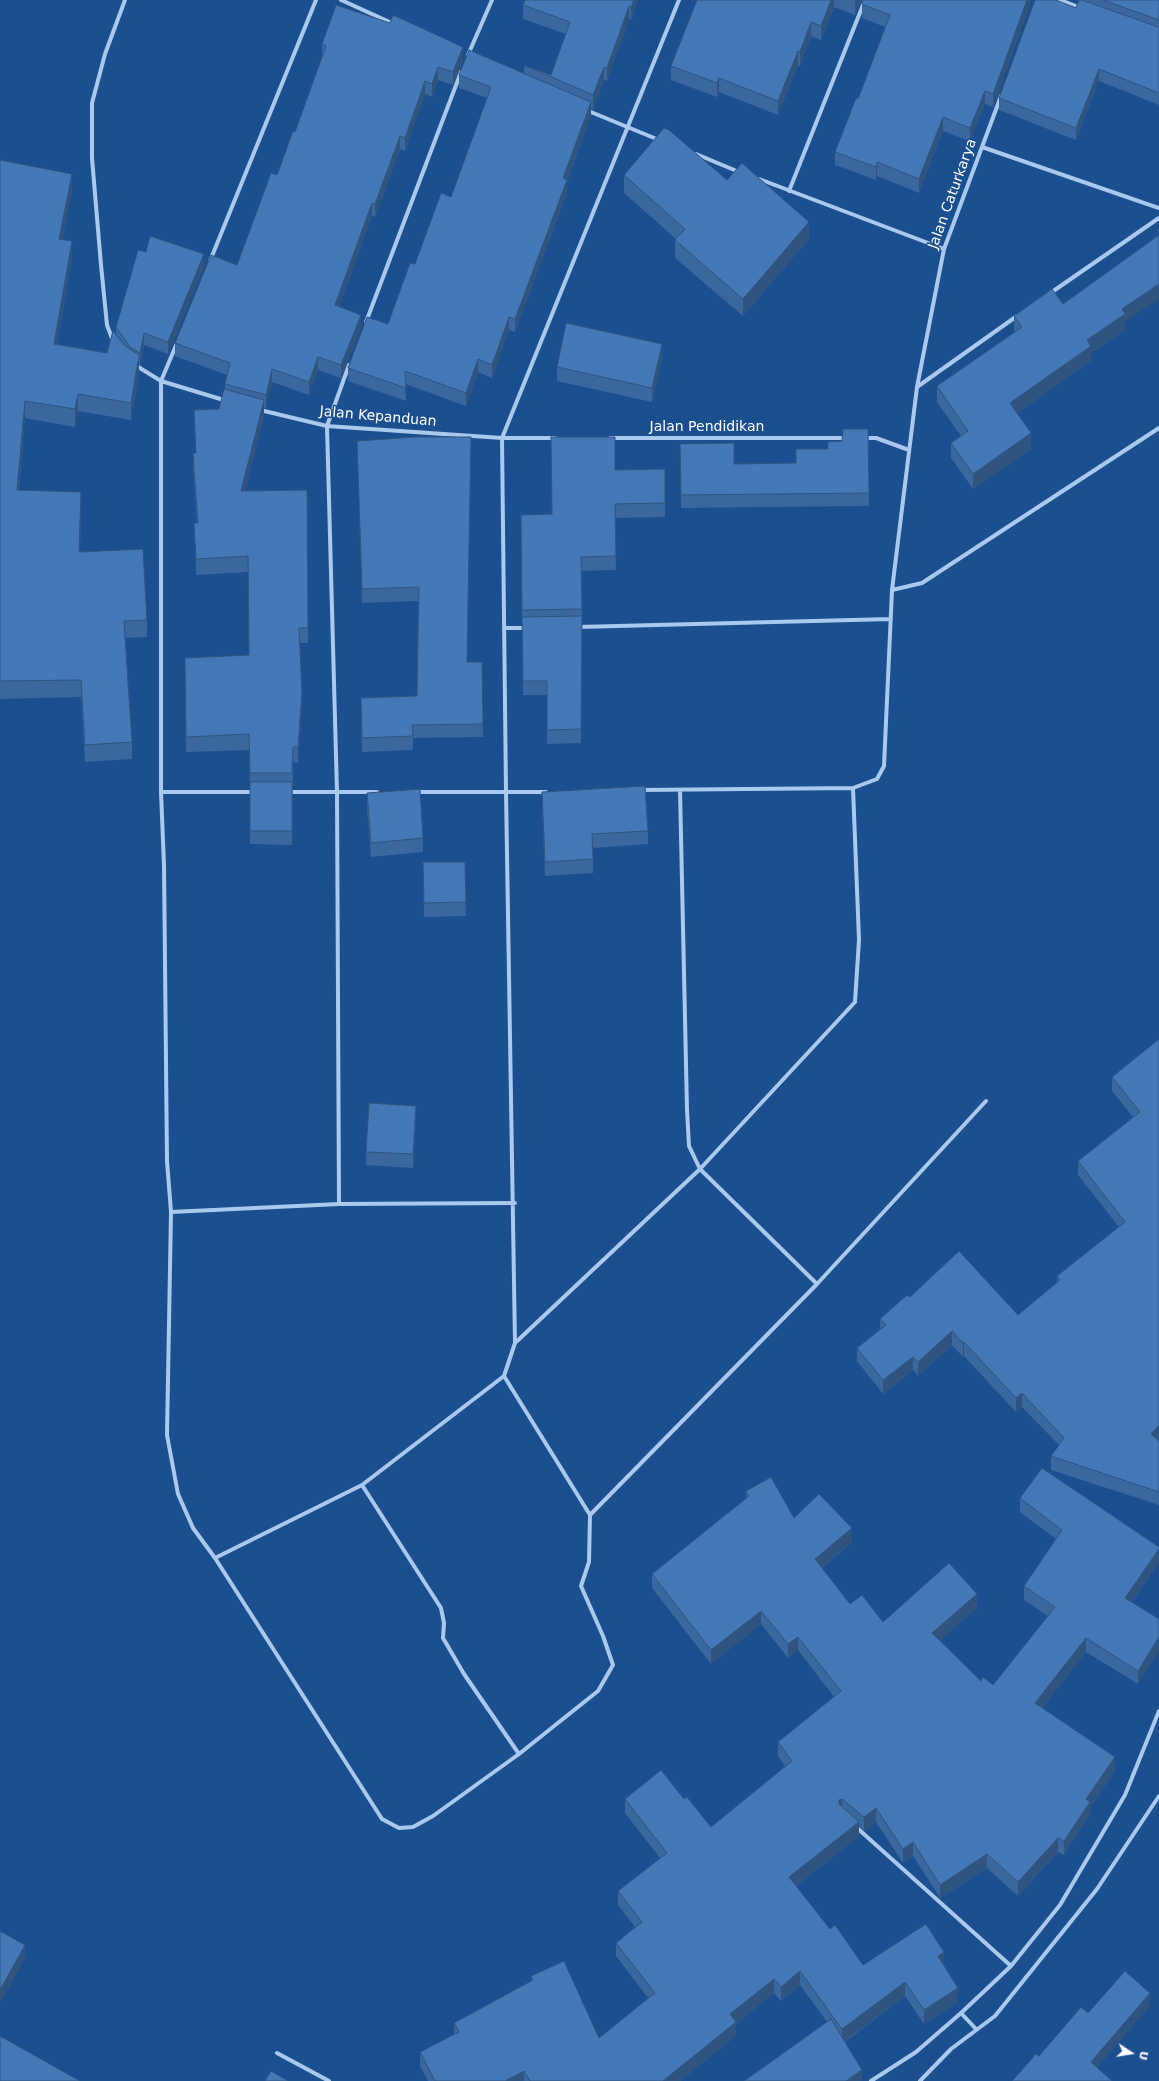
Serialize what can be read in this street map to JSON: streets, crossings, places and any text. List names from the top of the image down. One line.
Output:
{"streets":{"street":["Jalan Caturkarya","Jalan Kepanduan","Jalan Pendidikan"]},"north":"right"}
